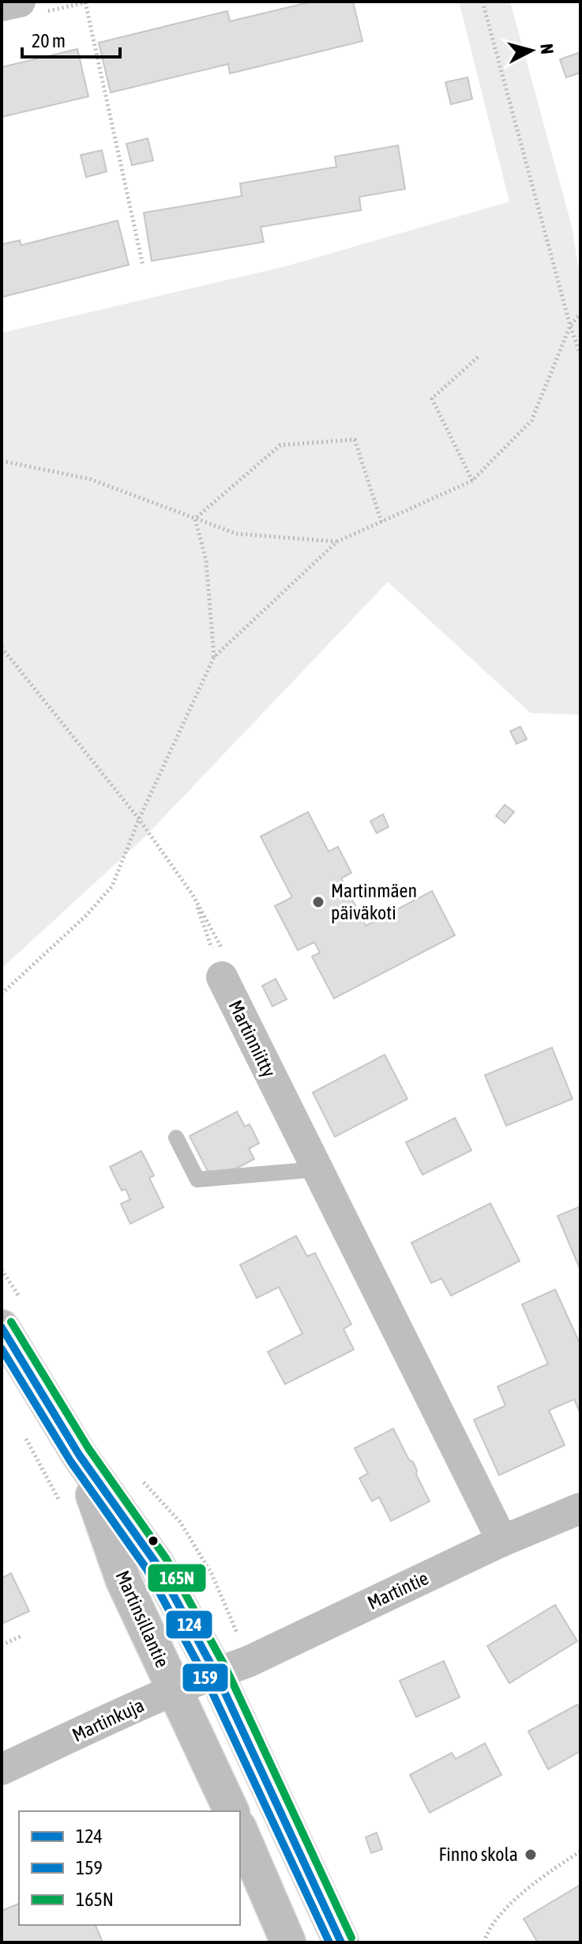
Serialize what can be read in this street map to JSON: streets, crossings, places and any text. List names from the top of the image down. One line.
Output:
{"streets":{"main road":["Martinsillantie"],"street":["Martinniitty","Martintie","Martinkuja"]},"crossings":[["Martinniitty","Martintie"],["Martintie","Martinsillantie"],["Martintie","Martinkuja"],["Martinsillantie","Martinkuja"]],"places":["Martinmäen päiväkoti","Finno skola"],"lines":["transit line 165N","transit line 124","transit line 159"],"legend":["124","159","165N"],"scale_bar":"20 m","north":"right"}
